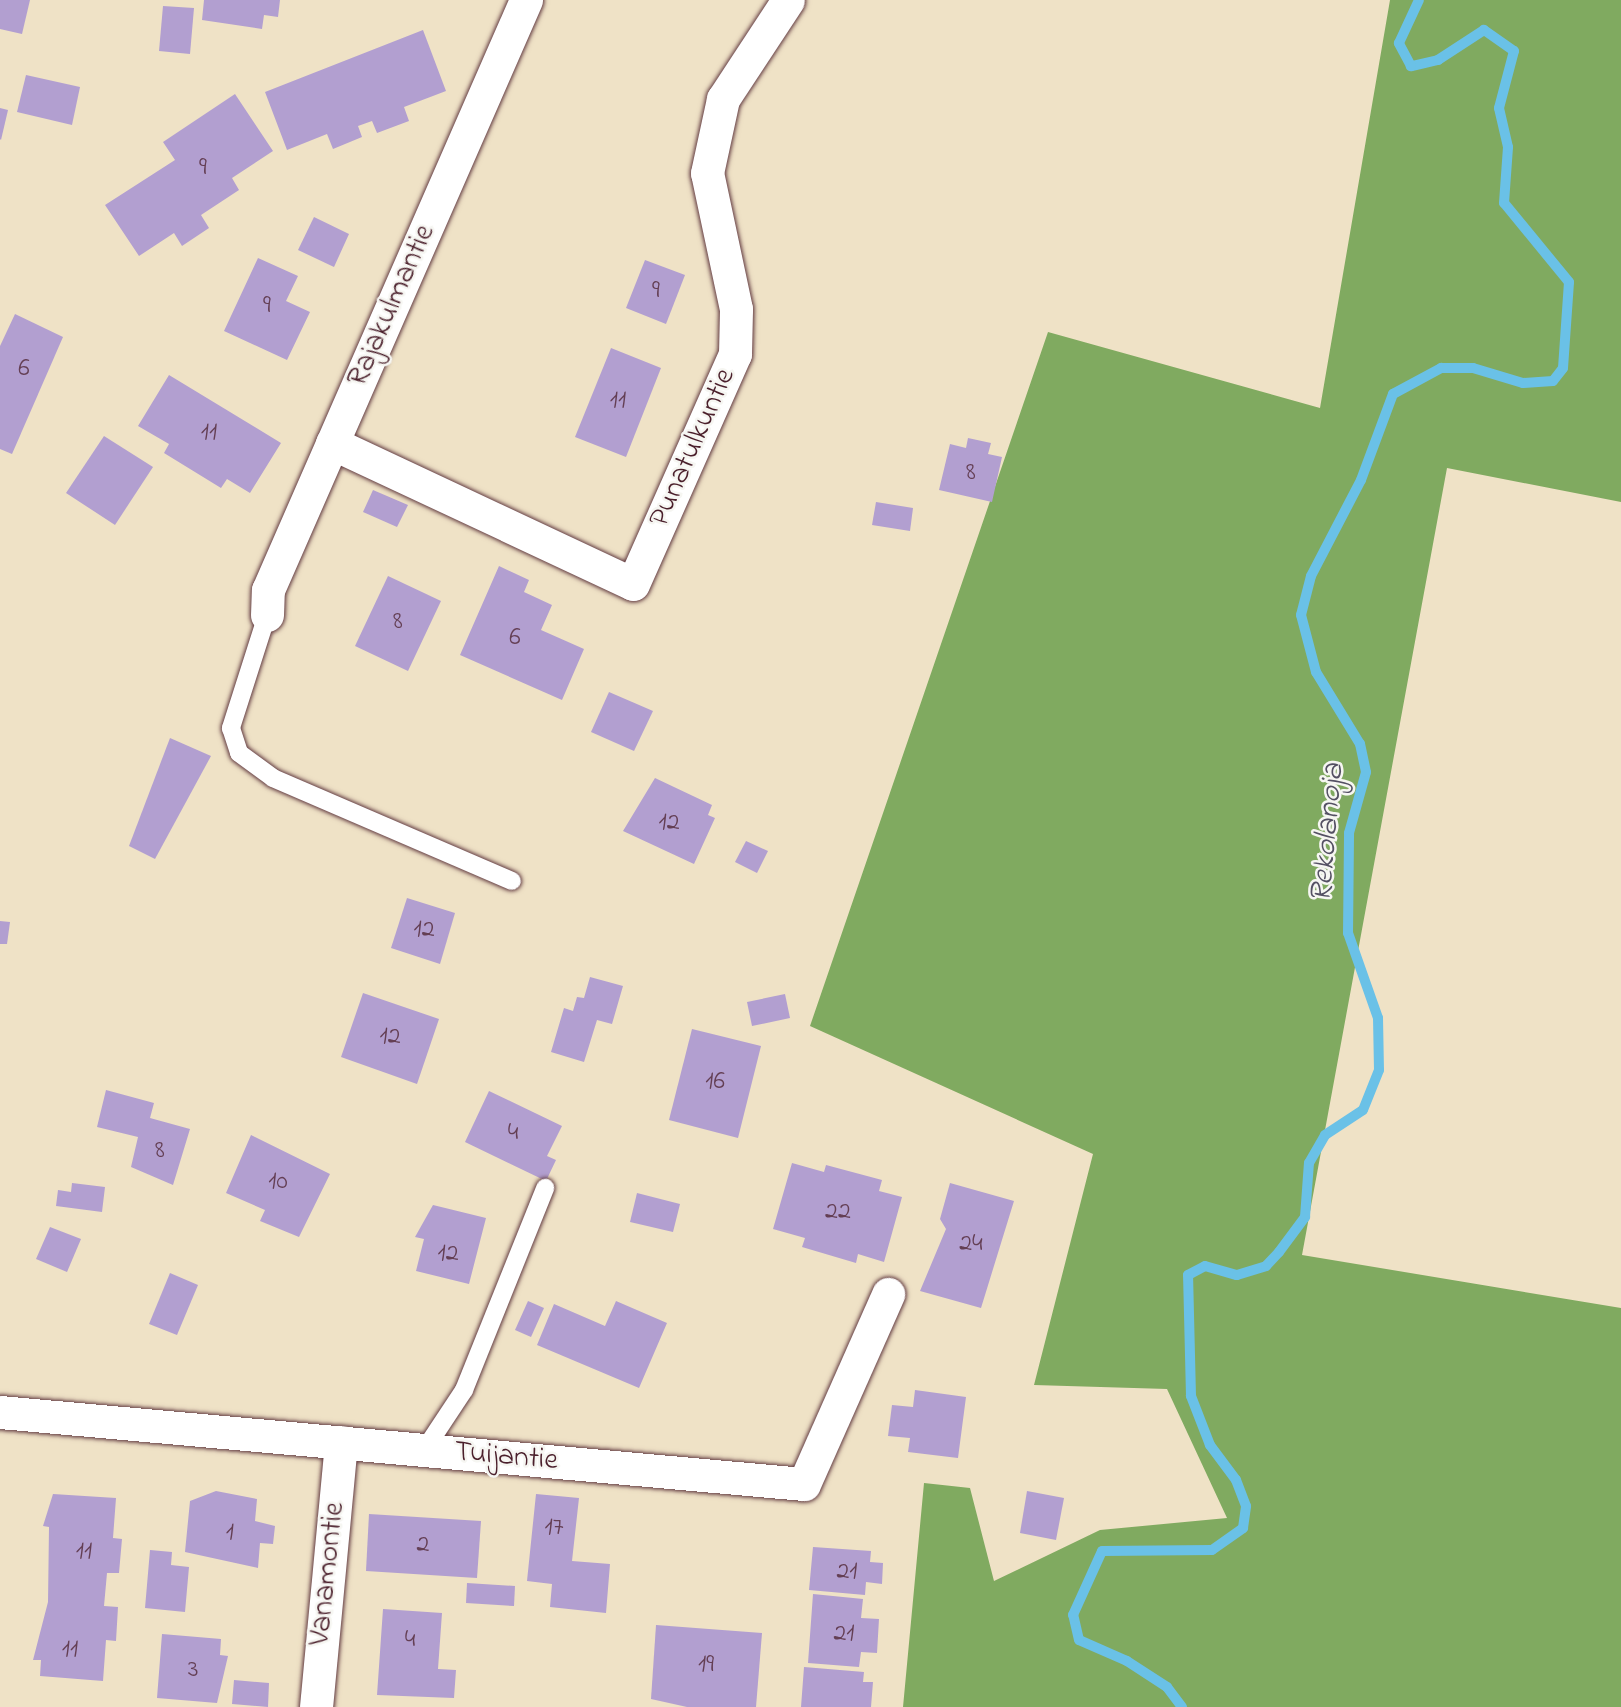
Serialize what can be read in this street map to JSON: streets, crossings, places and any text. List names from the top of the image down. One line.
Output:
{"streets":{"street":["Rajakulmantie","Punatulkuntie","Tuijantie","Vanamontie"]},"crossings":[["Rajakulmantie","Punatulkuntie"],["Tuijantie","Vanamontie"]],"water":["Rekolanoja"],"house_numbers":["9","9","9","6","11","11","8","8","6","12","12","12","16","4","8","10","22","24","12","17","1","2","11","21","21","4","11","19","3"]}
